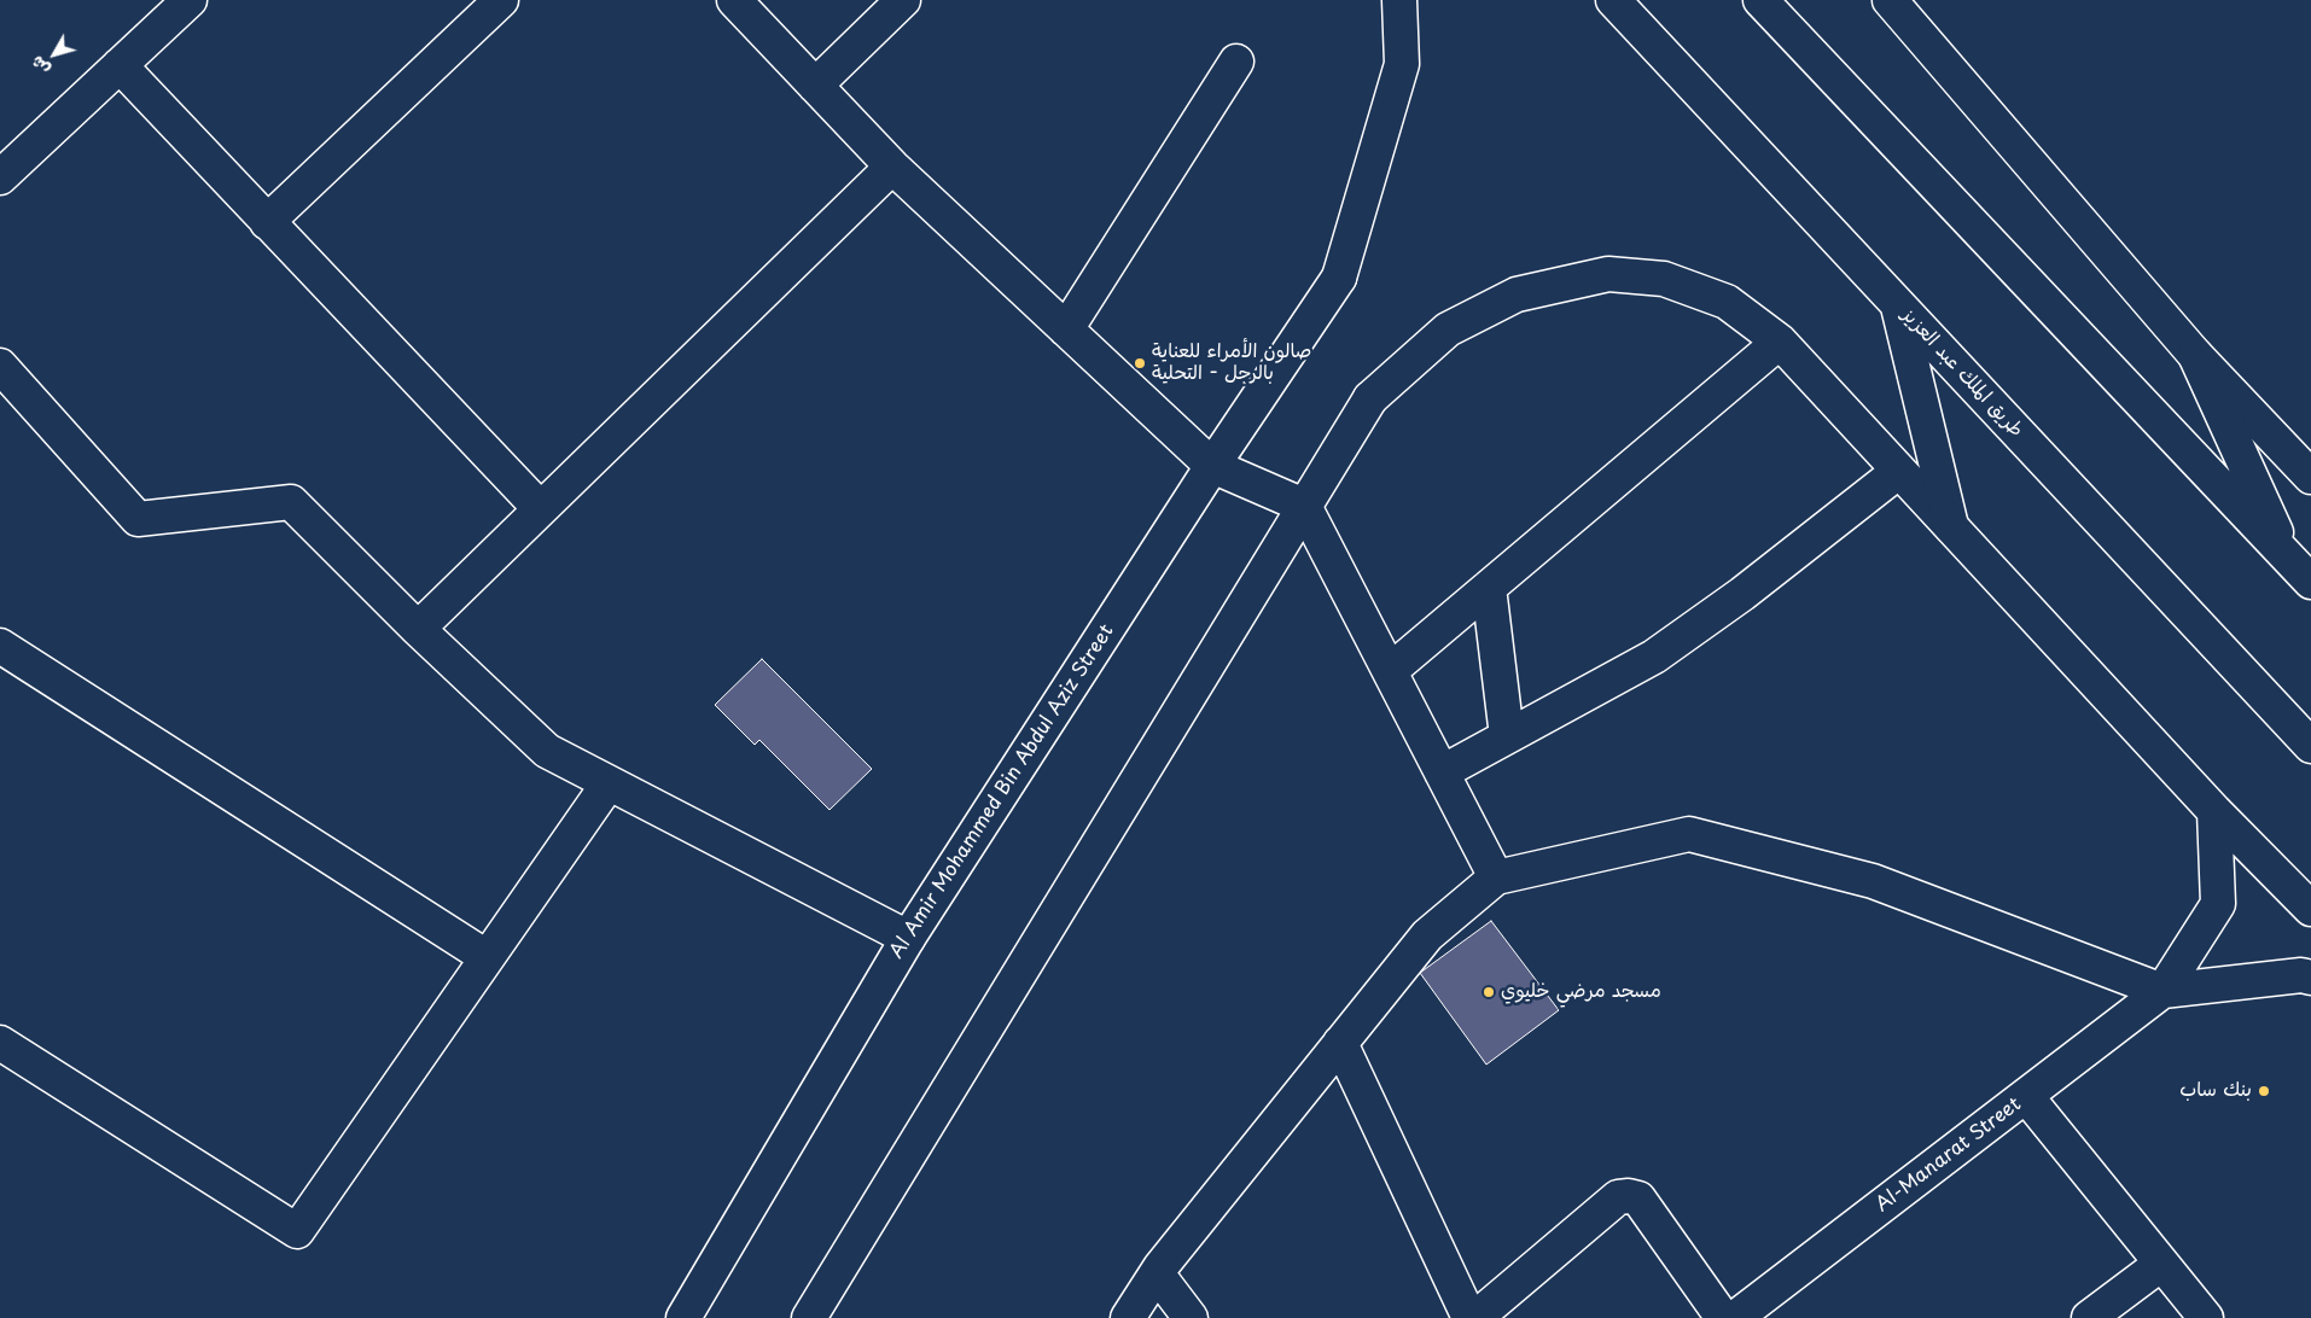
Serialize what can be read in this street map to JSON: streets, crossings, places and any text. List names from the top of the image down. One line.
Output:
{"streets":{"street":["طريق الملك عبد العزيز","Al Amir Mohammed Bin Abdul Aziz Street","Al-Manarat Street"]},"places":["صالون الأمراء للعناية بالرجل - التحلية","مسجد مرضي خليوي","بنك ساب"],"north":"bottom left"}
